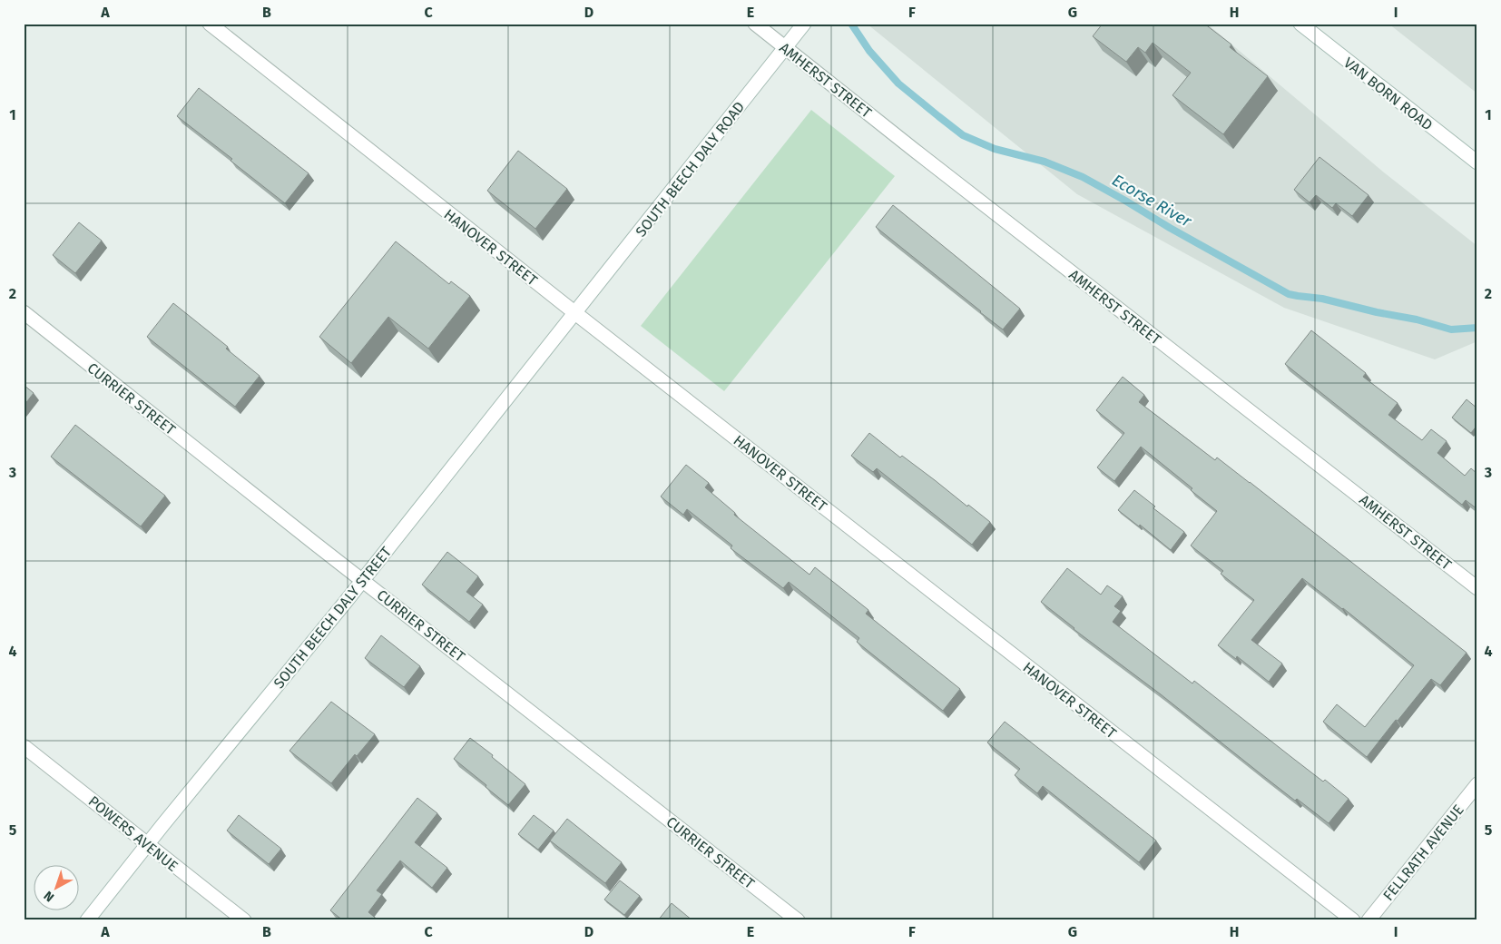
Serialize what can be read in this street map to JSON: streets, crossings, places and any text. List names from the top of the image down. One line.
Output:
{"streets":{"street":["AMHERST STREET","VAN BORN ROAD","SOUTH BEECH DALY ROAD","HANOVER STREET","CURRIER STREET","SOUTH BEECH DALY STREET","POWERS AVENUE","FELLRATH AVENUE"]},"crossings":[["AMHERST STREET","SOUTH BEECH DALY ROAD"],["SOUTH BEECH DALY ROAD","HANOVER STREET"],["SOUTH BEECH DALY ROAD","SOUTH BEECH DALY STREET"],["HANOVER STREET","SOUTH BEECH DALY STREET"],["CURRIER STREET","SOUTH BEECH DALY STREET"],["SOUTH BEECH DALY STREET","POWERS AVENUE"]],"water":["Ecorse River"],"north":"bottom left","grid":{"columns":["A","B","C","D","E","F","G","H","I"],"rows":["1","2","3","4","5"]}}
